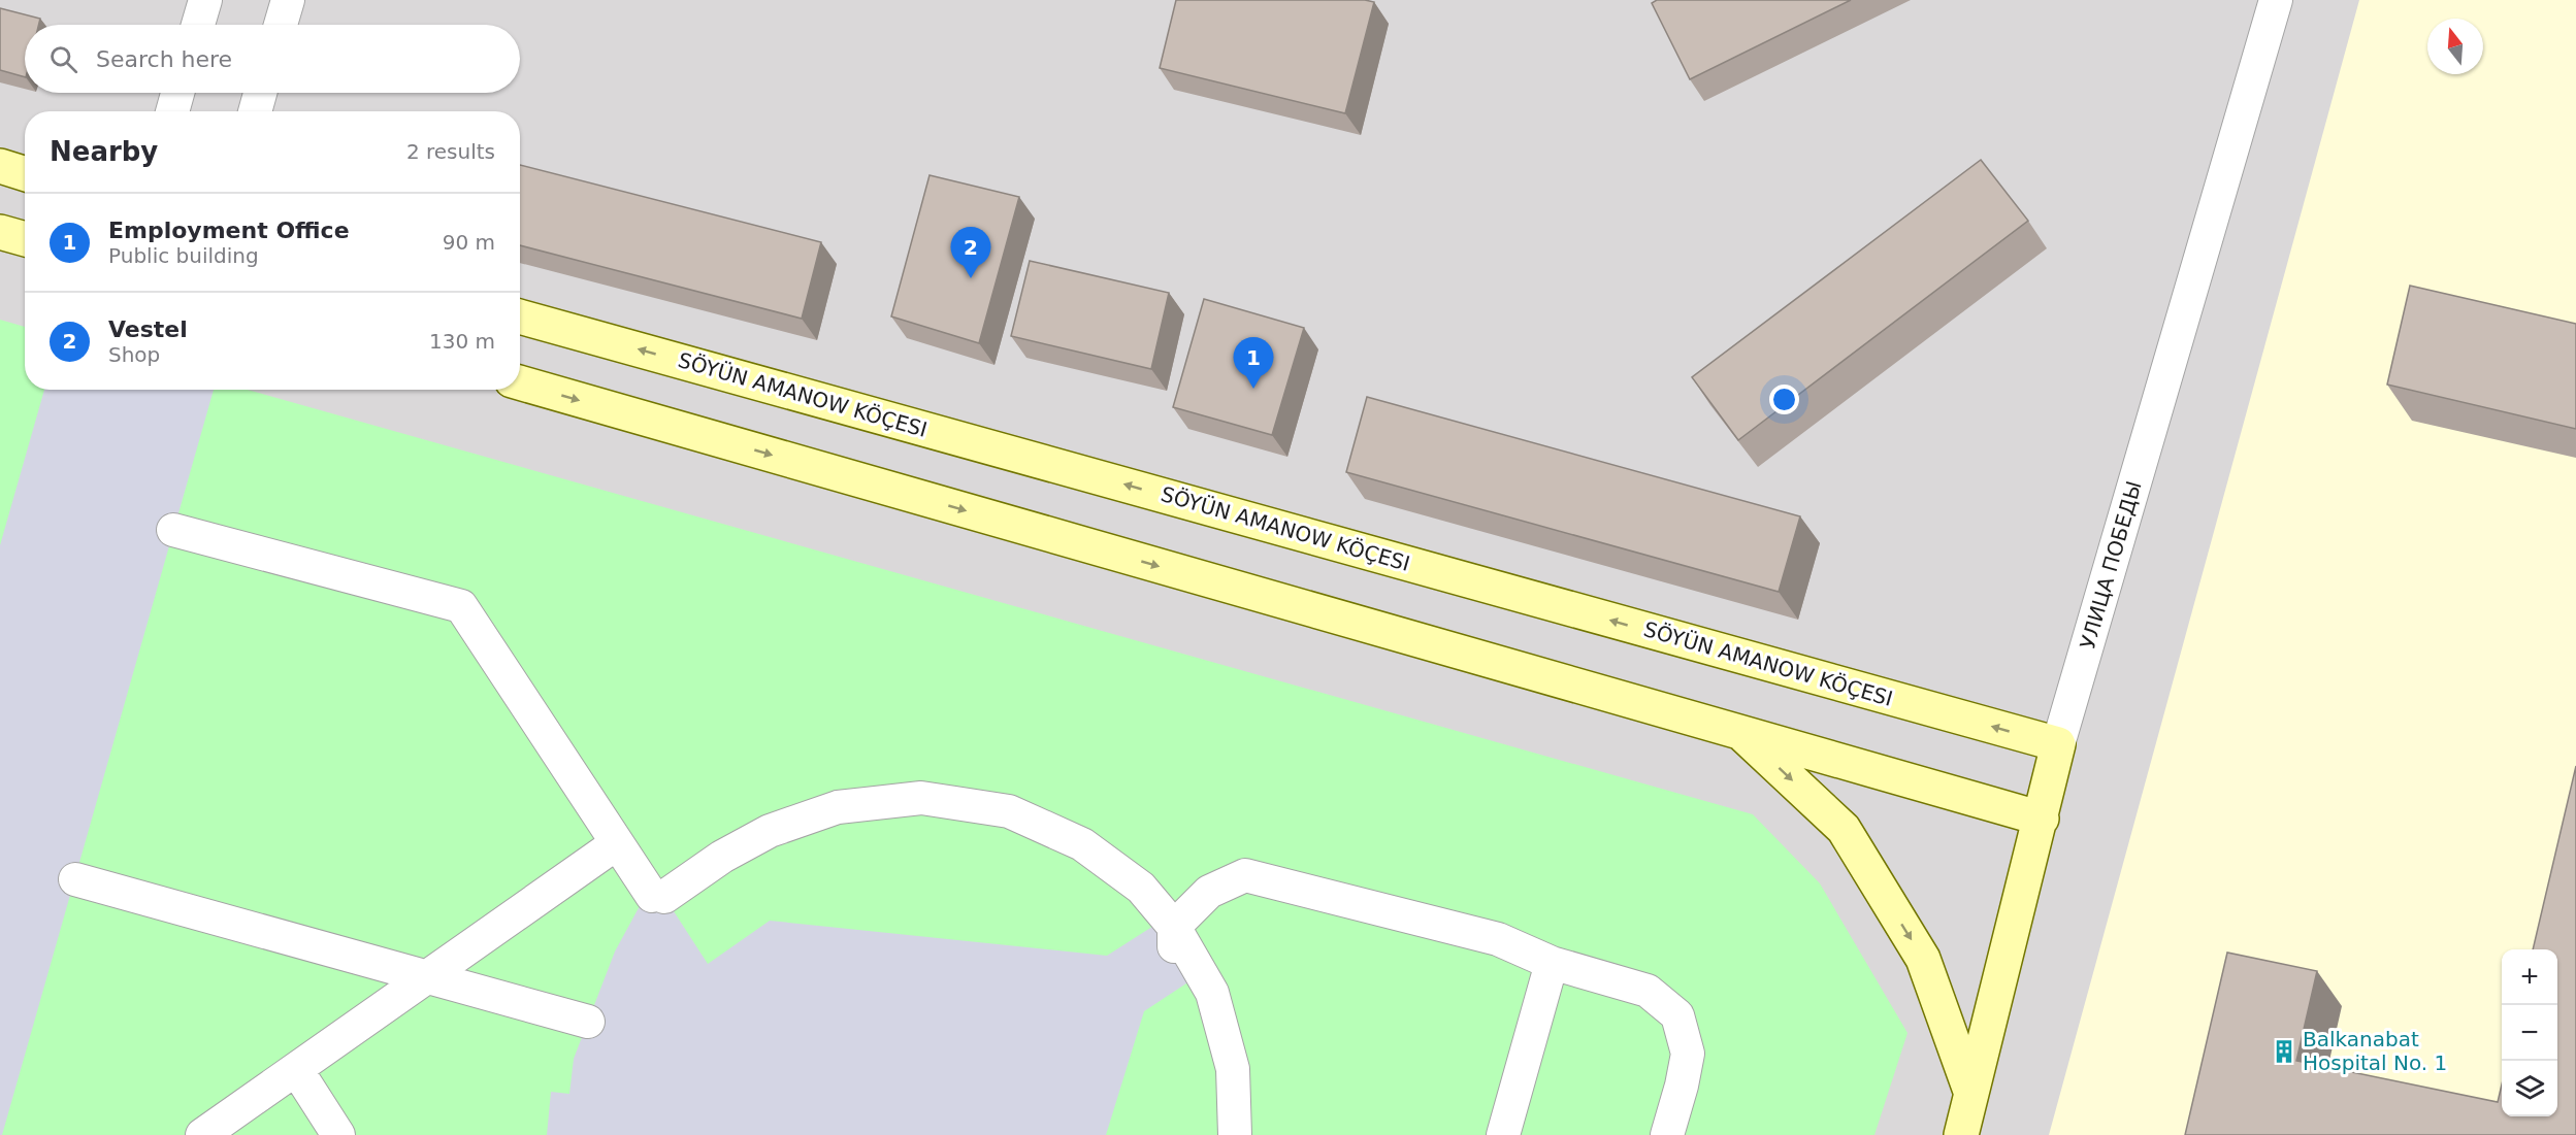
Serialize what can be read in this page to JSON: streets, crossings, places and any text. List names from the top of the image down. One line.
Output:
{"streets":{"street":["SÖYÜN AMANOW KÖÇESI","УЛИЦА ПОБЕДЫ"]},"crossings":[["SÖYÜN AMANOW KÖÇESI","УЛИЦА ПОБЕДЫ"]],"places":{"building":["Balkanabat Hospital No. 1"]},"north":"top","page":{"search":"Search here","heading":["Nearby","2 results"],"list":[{"mark":"1","name":"Employment Office","note":"Public building","value":"90 m"},{"mark":"2","name":"Vestel","note":"Shop","value":"130 m"}],"pins":["2","1"],"map_buttons":["+","−"]}}
